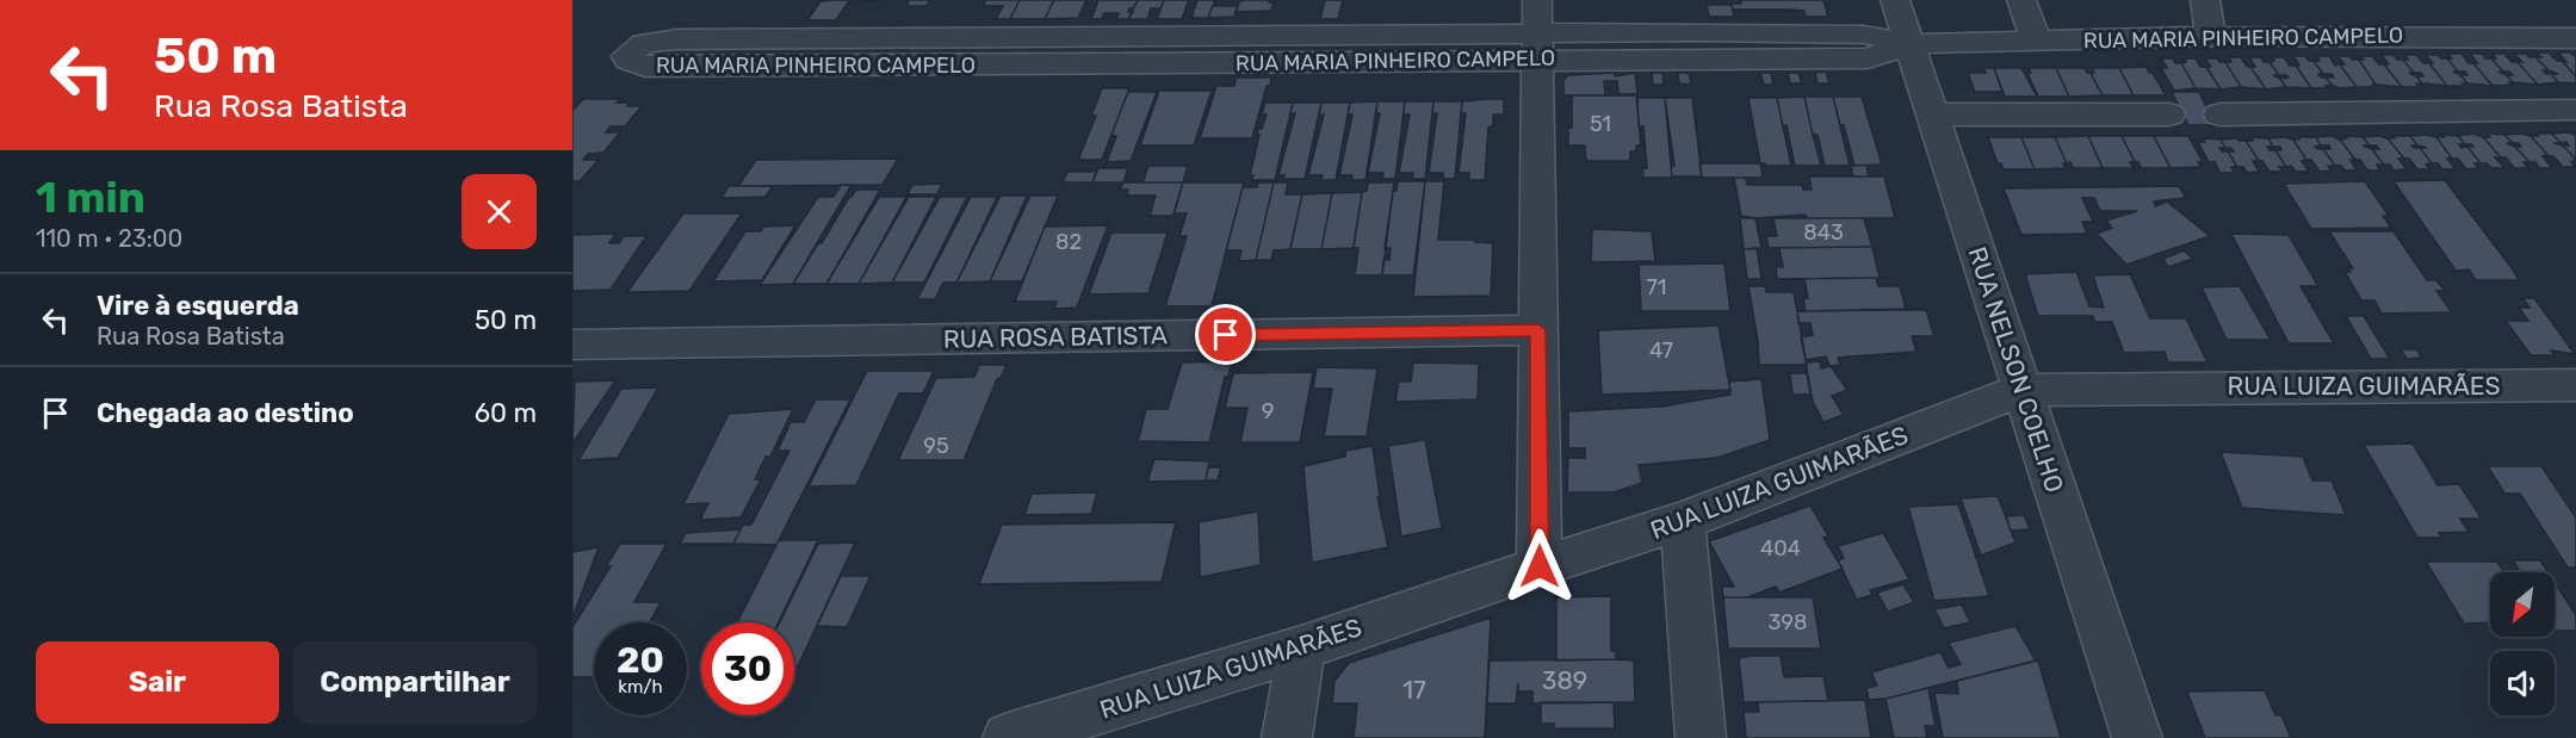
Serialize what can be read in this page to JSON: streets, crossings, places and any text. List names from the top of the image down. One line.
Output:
{"streets":{"street":["RUA MARIA PINHEIRO CAMPELO","RUA ROSA BATISTA","RUA NELSON COELHO","RUA LUIZA GUIMARÃES"]},"crossings":[["RUA MARIA PINHEIRO CAMPELO","RUA NELSON COELHO"],["RUA NELSON COELHO","RUA LUIZA GUIMARÃES"]],"house_numbers":["51","843","82","71","47","9","95","404","398","389","17"],"north":"bottom left","page":{"turn":["50 m","Rua Rosa Batista"],"heading":["1 min","110 m · 23:00"],"list":[{"name":"Vire à esquerda","note":"Rua Rosa Batista","value":"50 m"},{"name":"Chegada ao destino","value":"60 m"}],"speed":"20 km/h","limit":"30","buttons":["Sair","Compartilhar"]}}
